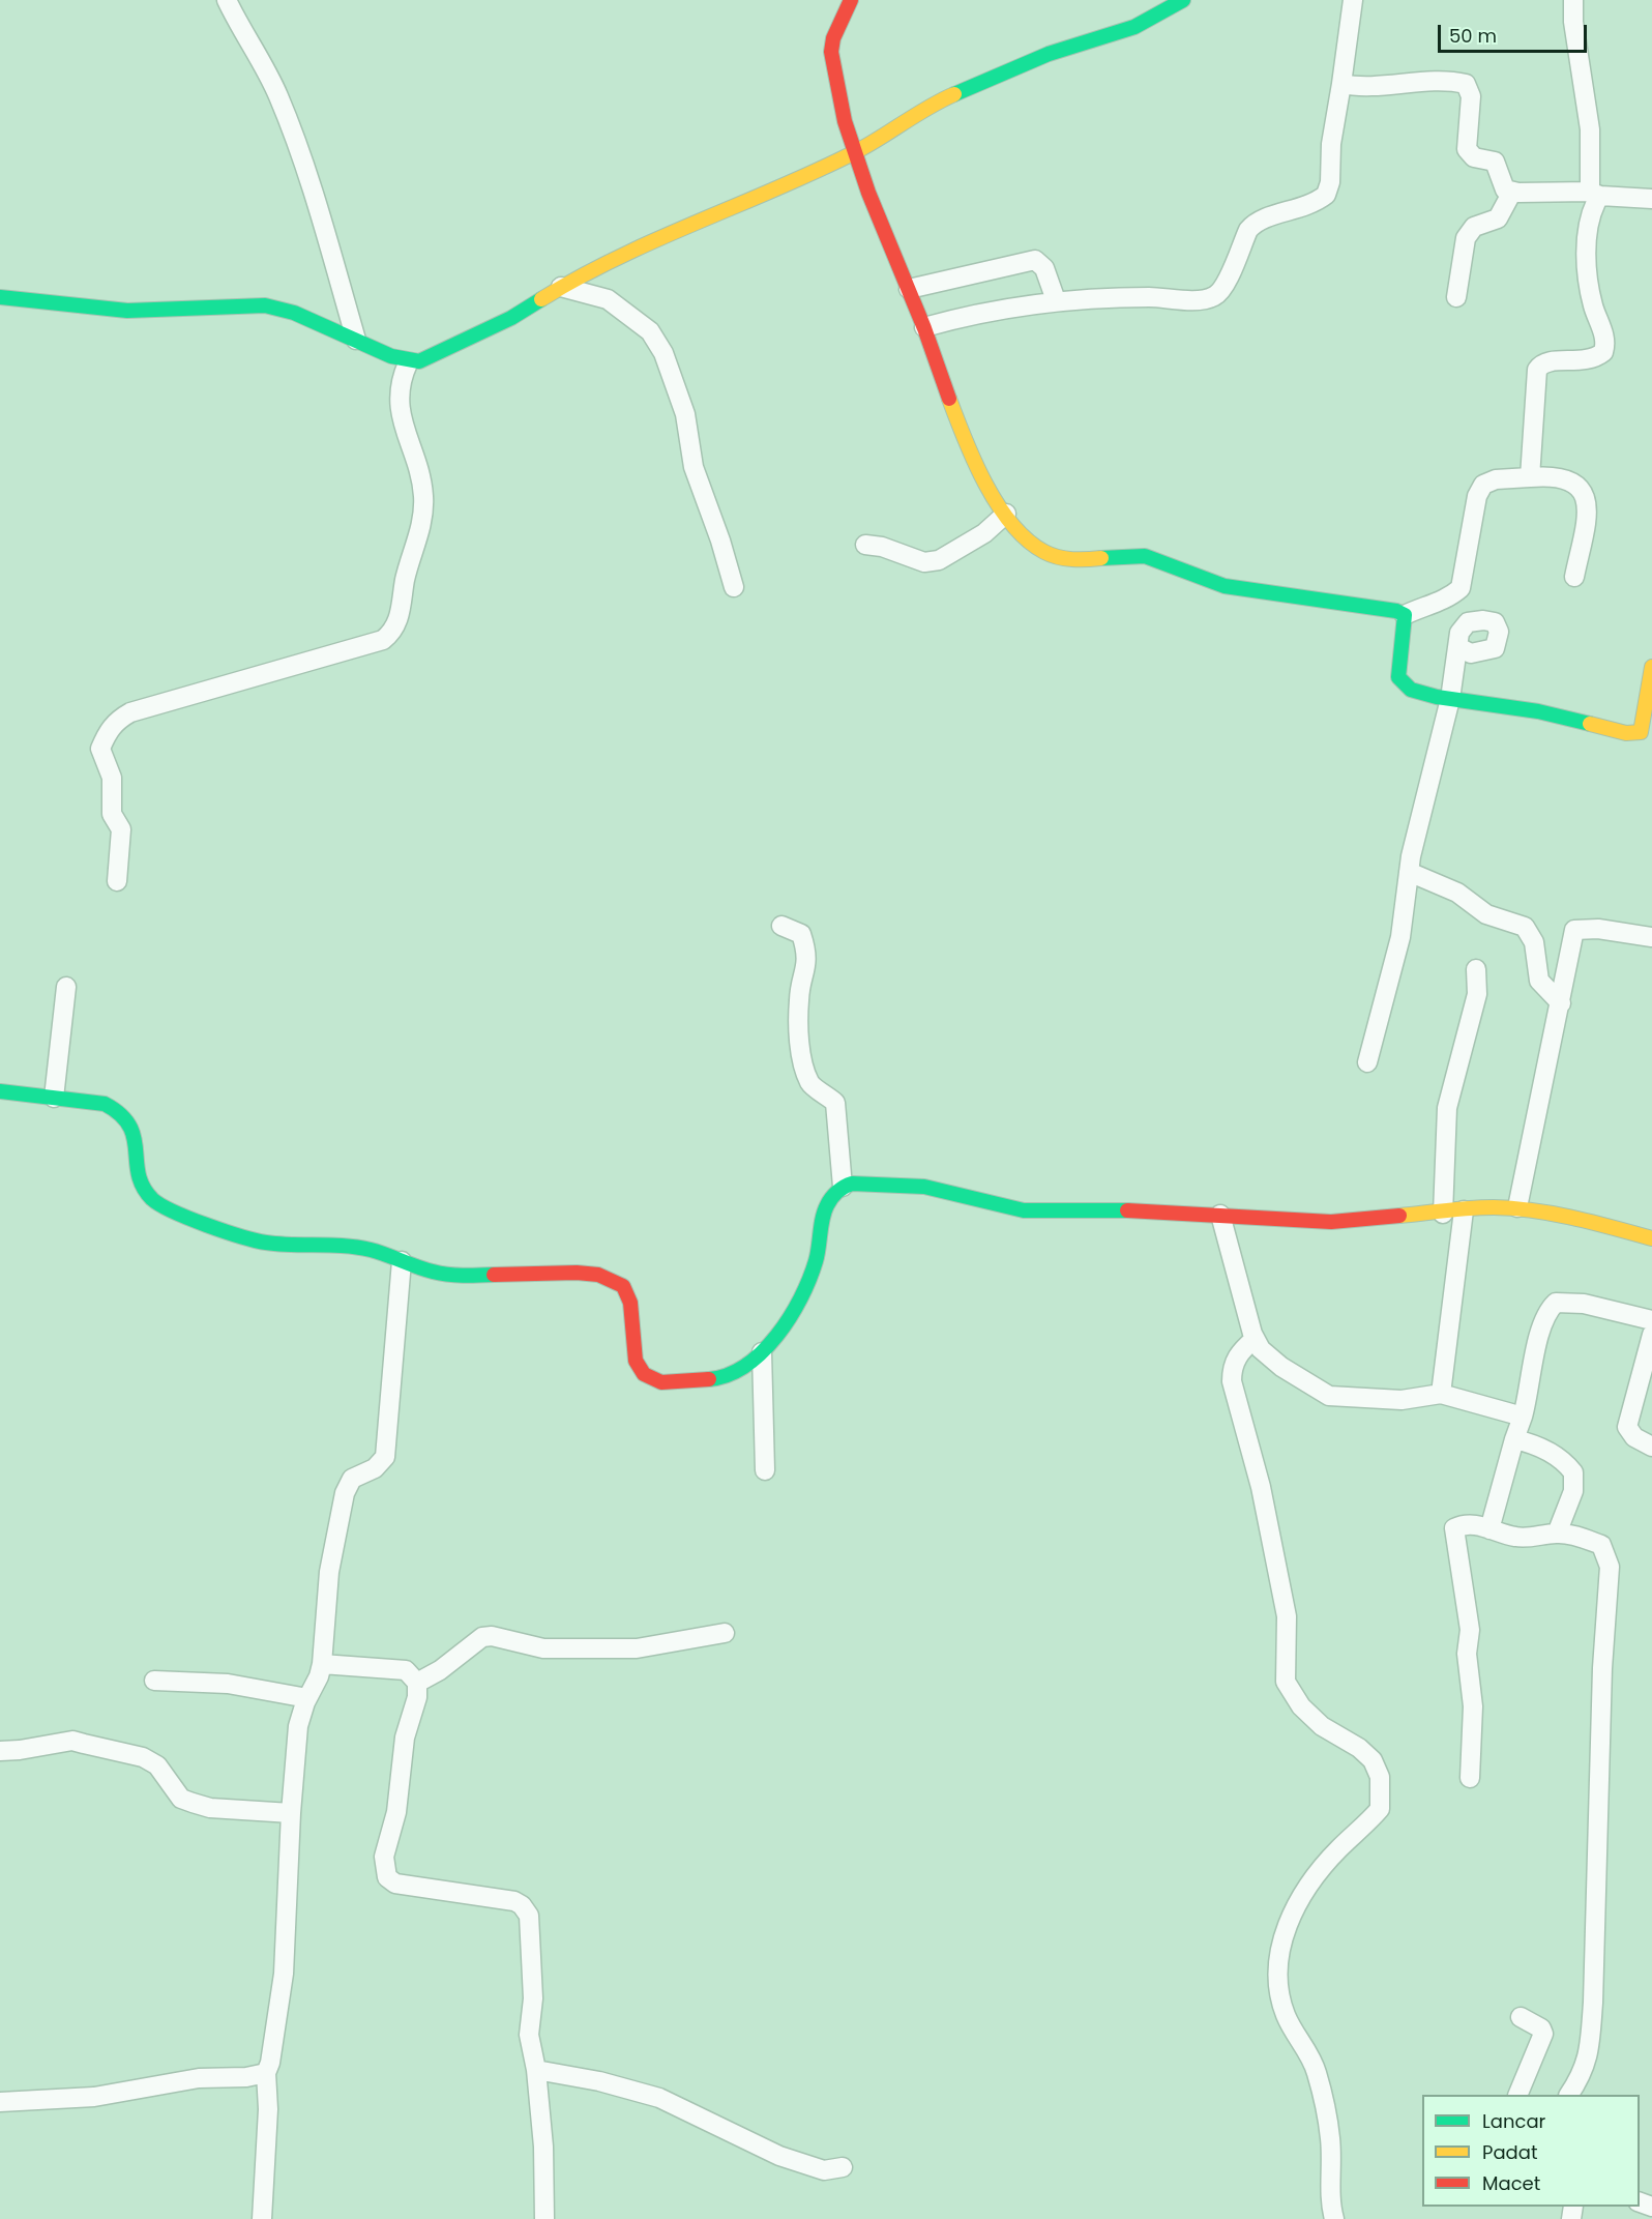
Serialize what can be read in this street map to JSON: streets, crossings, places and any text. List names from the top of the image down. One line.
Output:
{"legend":["Lancar","Padat","Macet"],"scale_bar":"50 m"}
